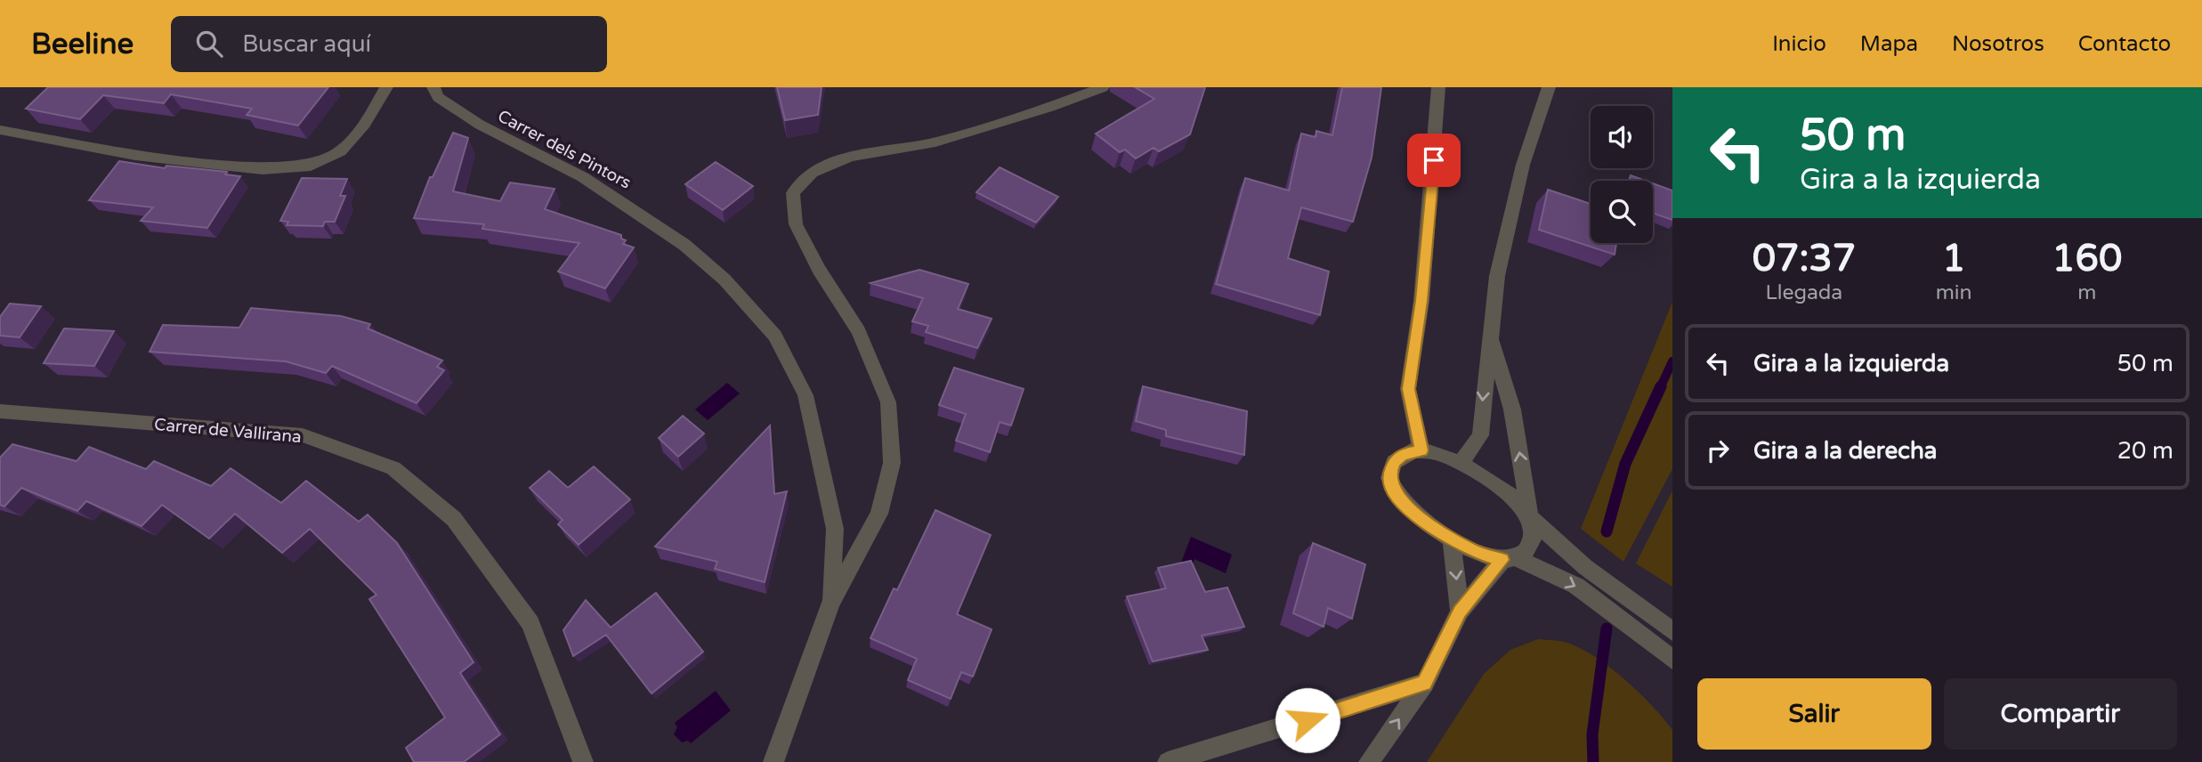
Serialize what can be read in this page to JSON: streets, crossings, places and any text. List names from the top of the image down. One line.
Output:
{"streets":{"street":["Carrer dels Pintors","Carrer de Vallirana"]},"page":{"header":"Beeline","search":"Buscar aquí","nav":["Inicio","Mapa","Nosotros","Contacto"],"turn":["50 m","Gira a la izquierda"],"eta":["07:37","Llegada","1","min","160","m"],"list":[{"name":"Gira a la izquierda","value":"50 m"},{"name":"Gira a la derecha","value":"20 m"}],"buttons":["Salir","Compartir"]}}
